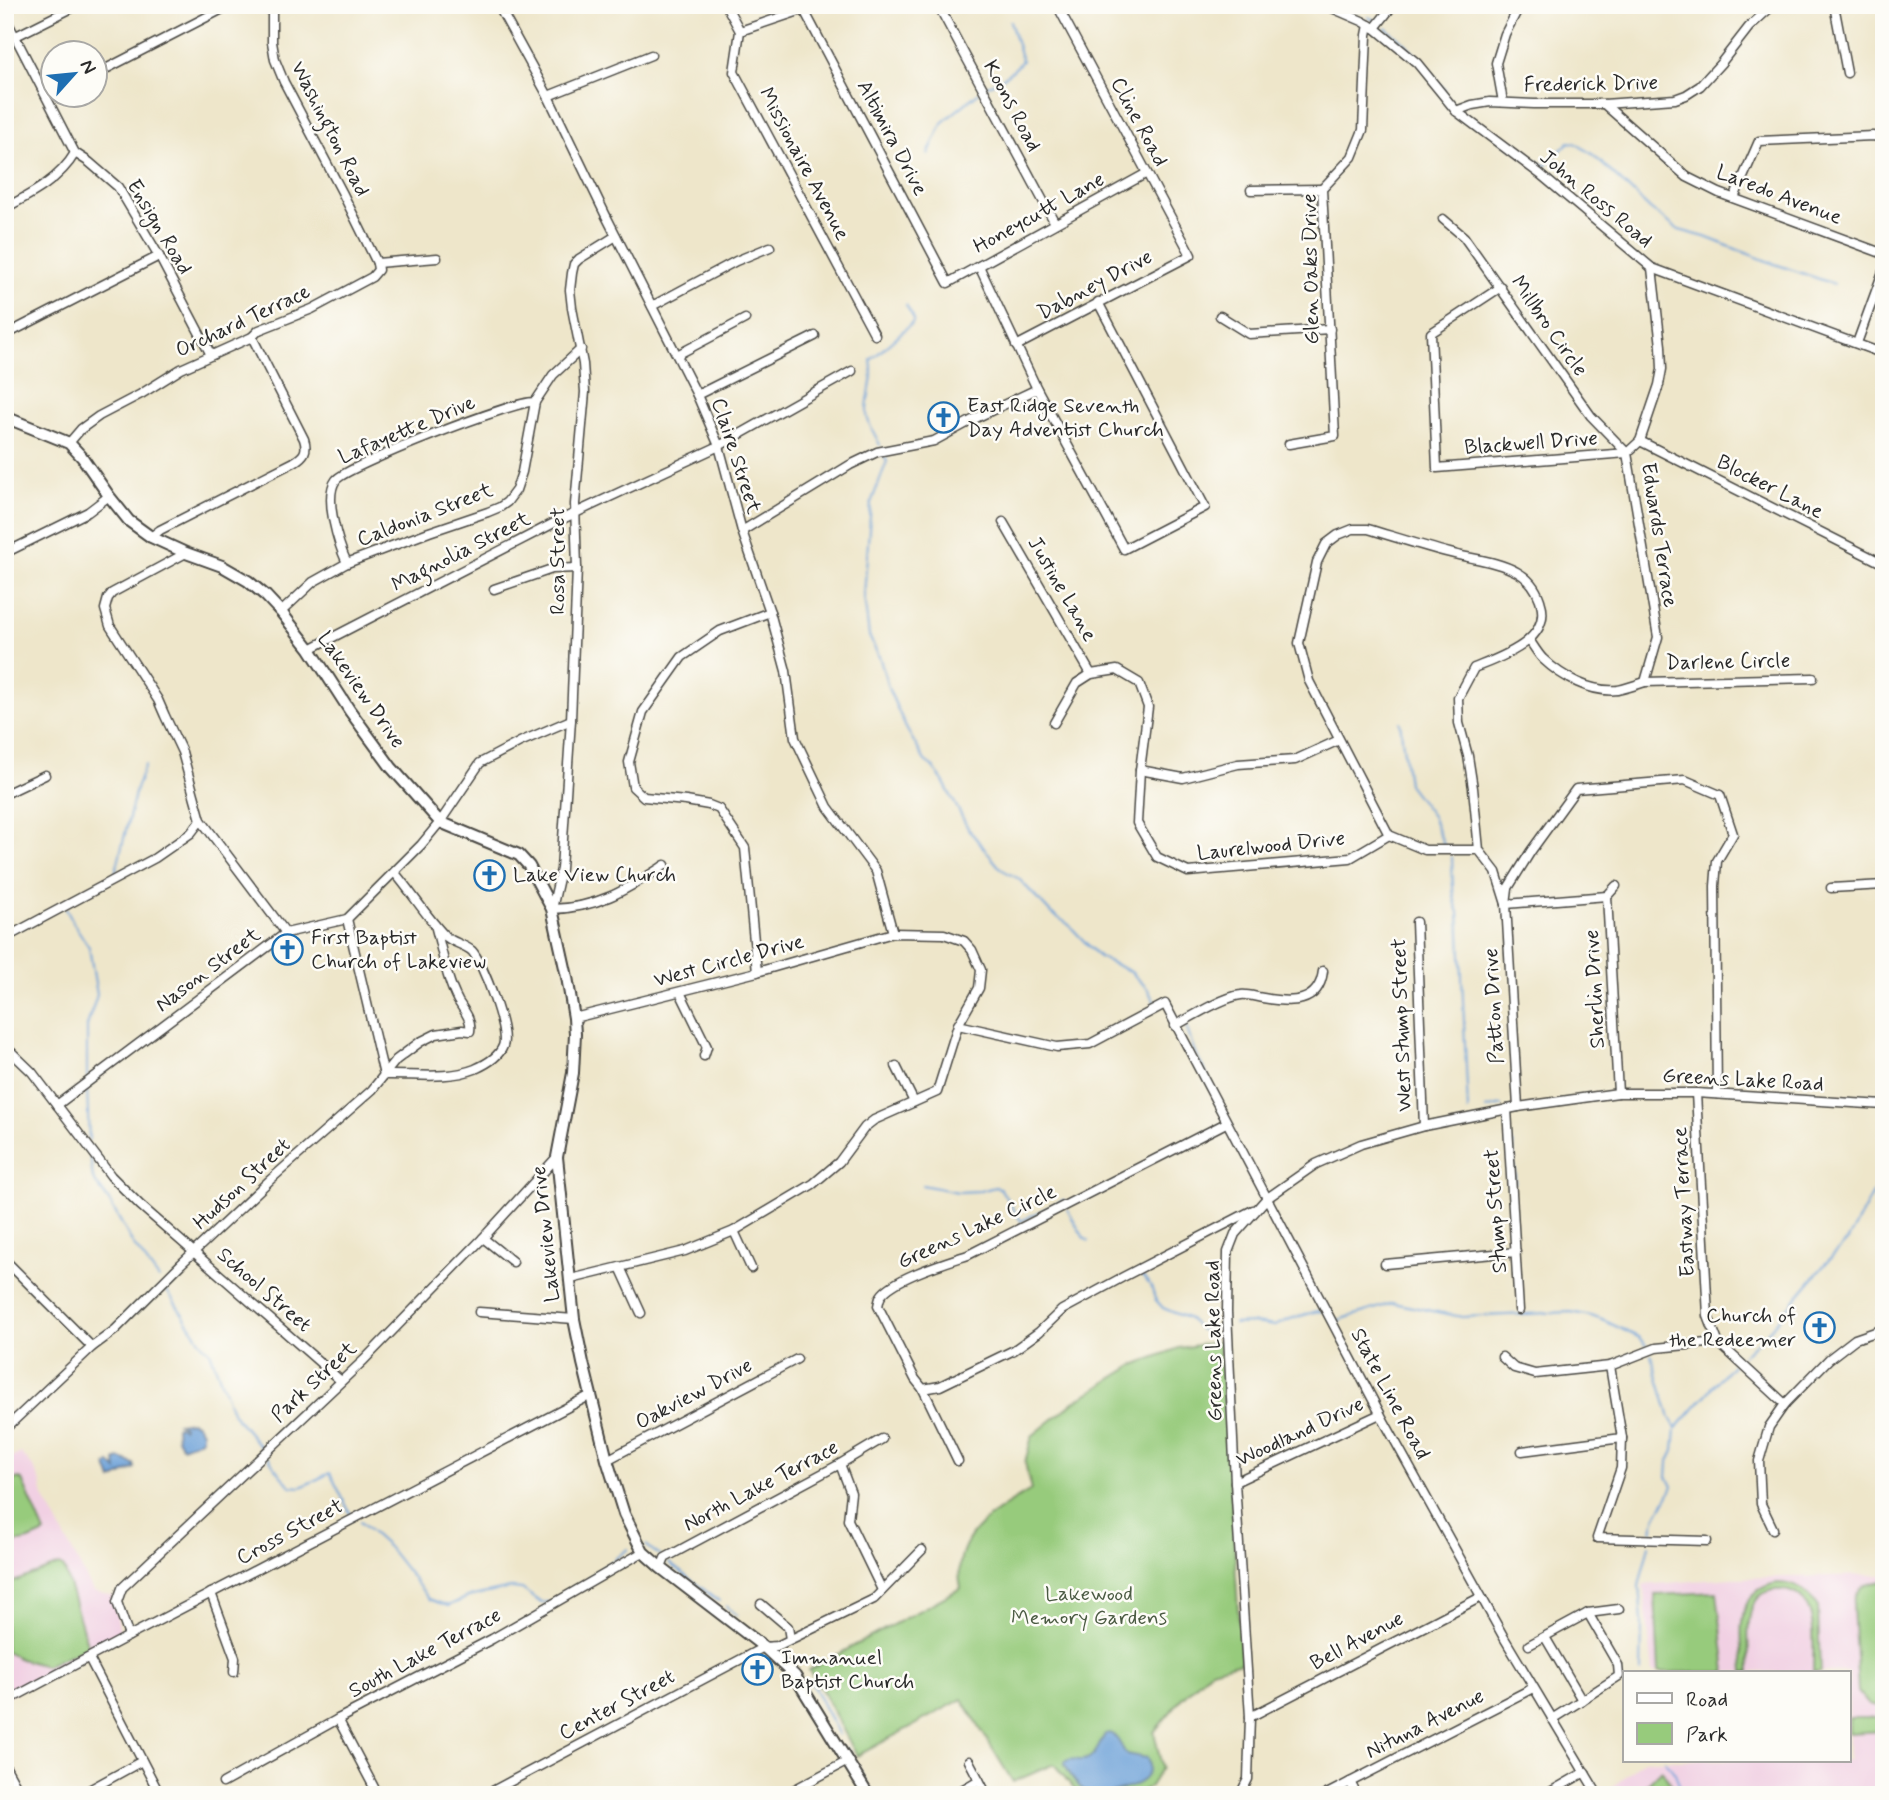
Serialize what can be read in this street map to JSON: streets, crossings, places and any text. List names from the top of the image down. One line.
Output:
{"streets":{"main road":["Lakeview Drive"],"street":["Frederick Drive","Koons Road","Cline Road","Washington Road","Altimira Drive","Missionaire Avenue","Laredo Avenue","John Ross Road","Honeycutt Lane","Ensign Road","Glen Oaks Drive","Dabney Drive","Orchard Terrace","Millbro Circle","Lafayette Drive","Blackwell Drive","Claire Street","Blocker Lane","Caldonia Street","Edwards Terrace","Magnolia Street","Rosa Street","Justine Lane","Darlene Circle","Laurelwood Drive","West Circle Drive","Nason Street","Sherlin Drive","Patton Drive","West Stump Street","Greens Lake Road","Hudson Street","Eastway Terrace","Stump Street","Greens Lake Circle","School Street","Park Street","Oakview Drive","State Line Road","Woodland Drive","North Lake Terrace","Cross Street","Bell Avenue","South Lake Terrace","Center Street","Nituna Avenue"]},"crossings":[["Frederick Drive","Laredo Avenue"],["Frederick Drive","John Ross Road"],["Koons Road","Honeycutt Lane"],["Cline Road","Honeycutt Lane"],["Cline Road","Dabney Drive"],["Washington Road","Orchard Terrace"],["Altimira Drive","Honeycutt Lane"],["John Ross Road","Glen Oaks Drive"],["John Ross Road","Edwards Terrace"],["Ensign Road","Orchard Terrace"],["Orchard Terrace","Lakeview Drive"],["Millbro Circle","Blackwell Drive"],["Millbro Circle","Edwards Terrace"],["Lafayette Drive","Caldonia Street"],["Blackwell Drive","Edwards Terrace"],["Claire Street","Magnolia Street"],["Claire Street","Rosa Street"],["Claire Street","West Circle Drive"],["Blocker Lane","Edwards Terrace"],["Caldonia Street","Rosa Street"],["Caldonia Street","Lakeview Drive"],["Edwards Terrace","Darlene Circle"],["Magnolia Street","Rosa Street"],["Magnolia Street","Lakeview Drive"],["Rosa Street","Lakeview Drive"],["Justine Lane","Laurelwood Drive"],["Lakeview Drive","West Circle Drive"],["Lakeview Drive","Park Street"],["Lakeview Drive","Oakview Drive"],["Lakeview Drive","North Lake Terrace"],["Lakeview Drive","Cross Street"],["Lakeview Drive","South Lake Terrace"],["Lakeview Drive","Center Street"],["West Circle Drive","State Line Road"],["Nason Street","School Street"],["Sherlin Drive","Greens Lake Road"],["Patton Drive","Greens Lake Road"],["West Stump Street","Greens Lake Road"],["Greens Lake Road","Eastway Terrace"],["Greens Lake Road","Stump Street"],["Greens Lake Road","State Line Road"],["Greens Lake Road","Woodland Drive"],["Greens Lake Road","Bell Avenue"],["Hudson Street","School Street"],["Greens Lake Circle","State Line Road"],["School Street","Park Street"],["Park Street","Cross Street"],["State Line Road","Woodland Drive"],["State Line Road","Bell Avenue"],["State Line Road","Nituna Avenue"]],"parks":["Lakewood Memory Gardens"],"places":{"church":["East Ridge Seventh Day Adventist Church","Lake View Church","First Baptist Church of Lakeview","Church of the Redeemer","Immanuel Baptist Church"]},"legend":["Road","Park"],"north":"top right"}
